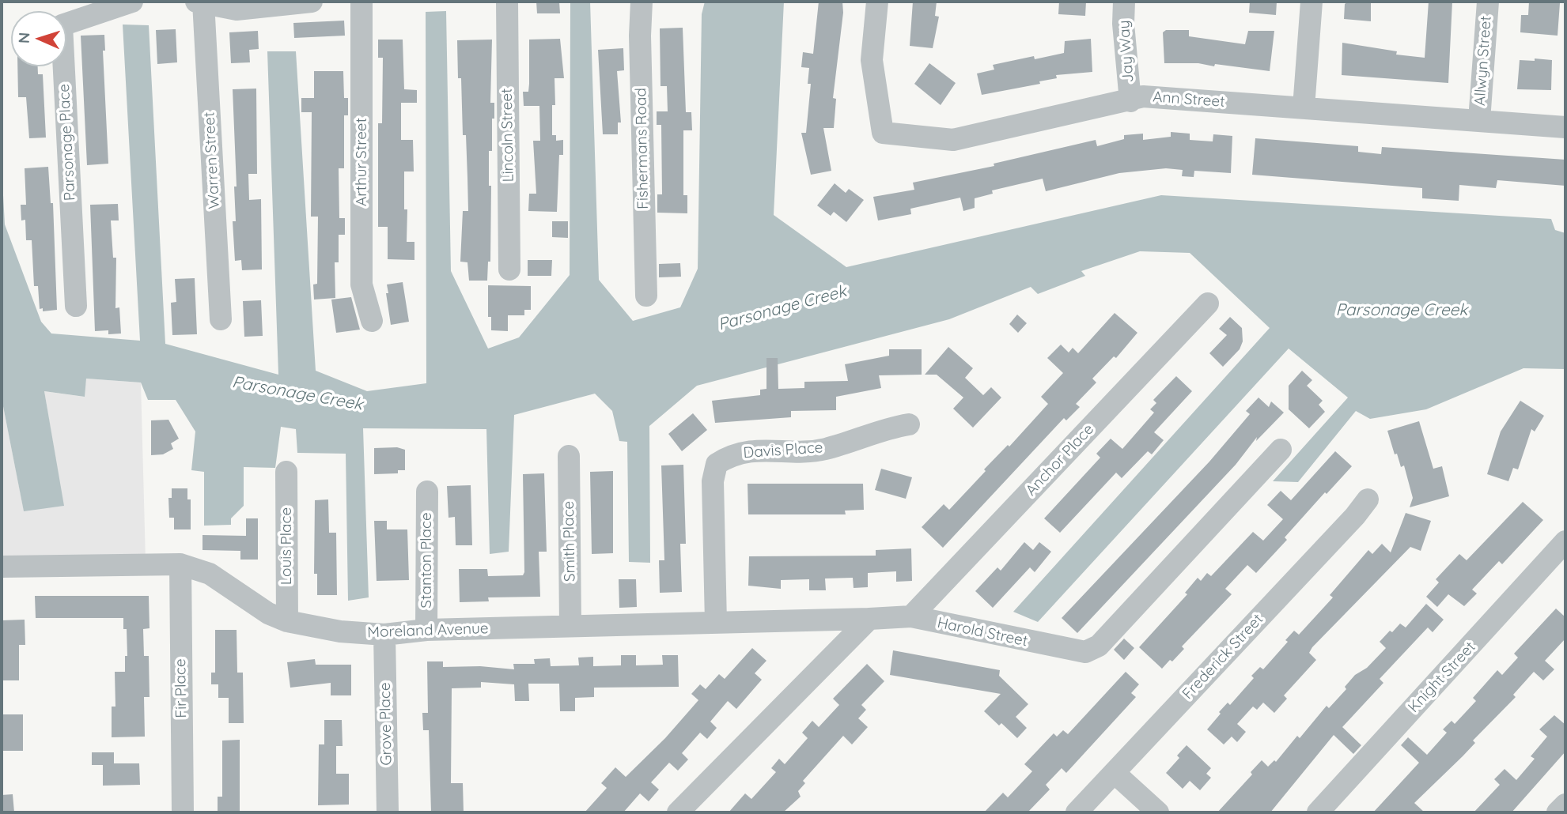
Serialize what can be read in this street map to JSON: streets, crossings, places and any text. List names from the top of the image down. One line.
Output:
{"streets":{"street":["Jay Way","Allwyn Street","Ann Street","Lincoln Street","Parsonage Place","Fishermans Road","Warren Street","Arthur Street","Davis Place","Anchor Place","Smith Place","Louis Place","Stanton Place","Moreland Avenue","Harold Street","Frederick Street","Knight Street","Fir Place","Grove Place"]},"crossings":[["Jay Way","Ann Street"],["Allwyn Street","Ann Street"],["Davis Place","Moreland Avenue"],["Anchor Place","Harold Street"],["Smith Place","Moreland Avenue"],["Louis Place","Moreland Avenue"],["Stanton Place","Moreland Avenue"],["Moreland Avenue","Harold Street"],["Moreland Avenue","Fir Place"],["Moreland Avenue","Grove Place"]],"water":["Parsonage Creek"],"north":"left"}
